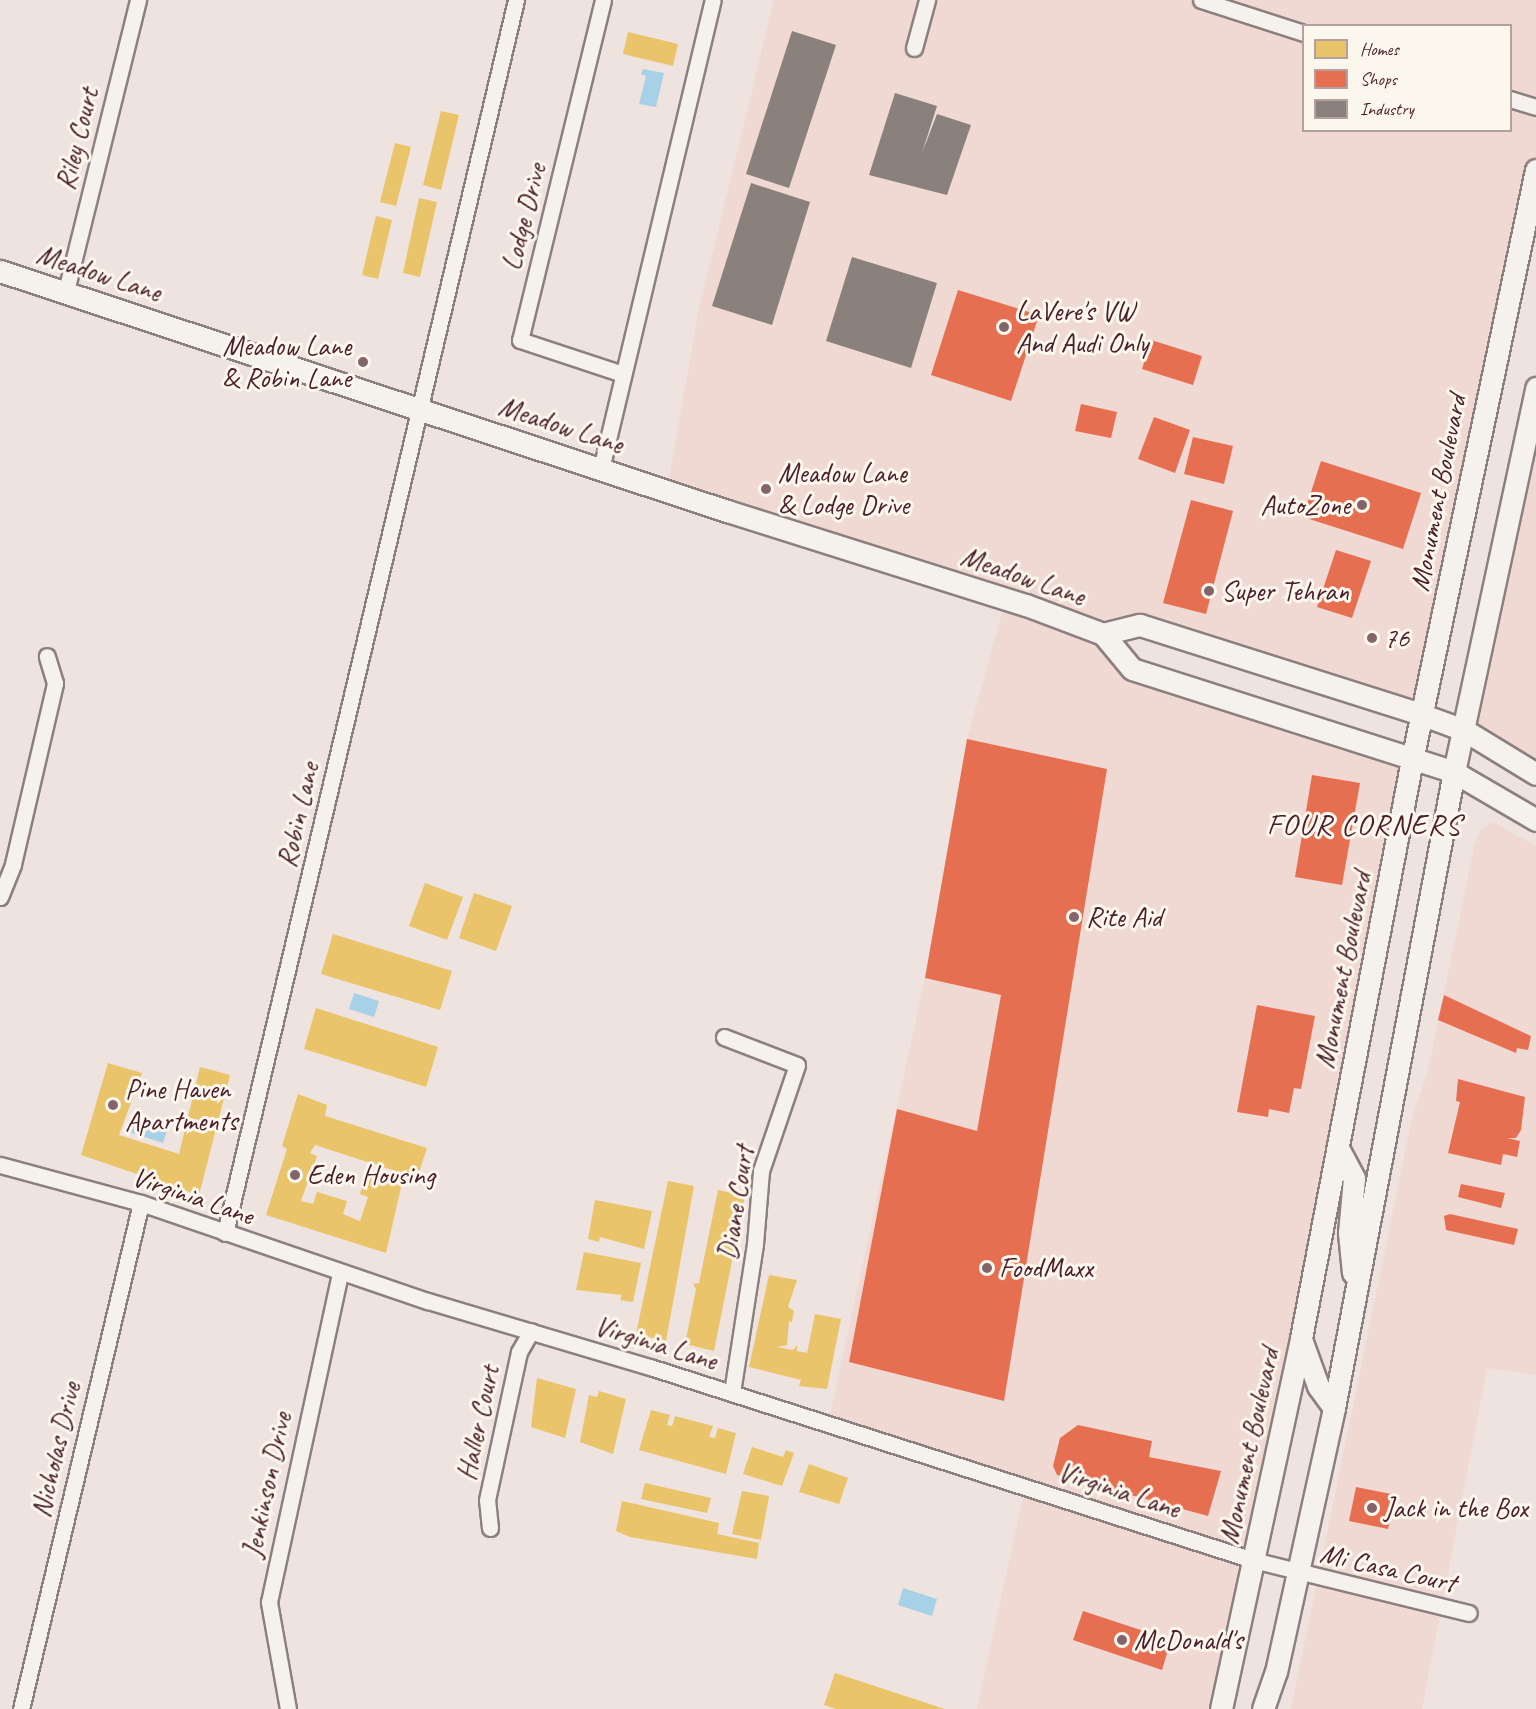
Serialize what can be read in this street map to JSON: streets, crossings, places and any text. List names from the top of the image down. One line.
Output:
{"streets":{"main road":["Meadow Lane","Monument Boulevard"],"street":["Riley Court","Lodge Drive","Robin Lane","Virginia Lane","Diane Court","Haller Court","Nicholas Drive","Jenkinson Drive","Mi Casa Court"]},"crossings":[["Riley Court","Meadow Lane"],["Meadow Lane","Monument Boulevard"],["Meadow Lane","Robin Lane"],["Monument Boulevard","Virginia Lane"],["Robin Lane","Virginia Lane"],["Virginia Lane","Diane Court"],["Virginia Lane","Haller Court"],["Virginia Lane","Nicholas Drive"],["Virginia Lane","Jenkinson Drive"],["Virginia Lane","Mi Casa Court"]],"districts":["FOUR CORNERS"],"places":["LaVere's VW And Audi Only","Meadow Lane & Robin Lane","Meadow Lane & Lodge Drive","AutoZone","Super Tehran","76","Rite Aid","Pine Haven Apartments","Eden Housing","FoodMaxx","Jack in the Box","McDonald's"],"legend":["Homes","Shops","Industry"]}
